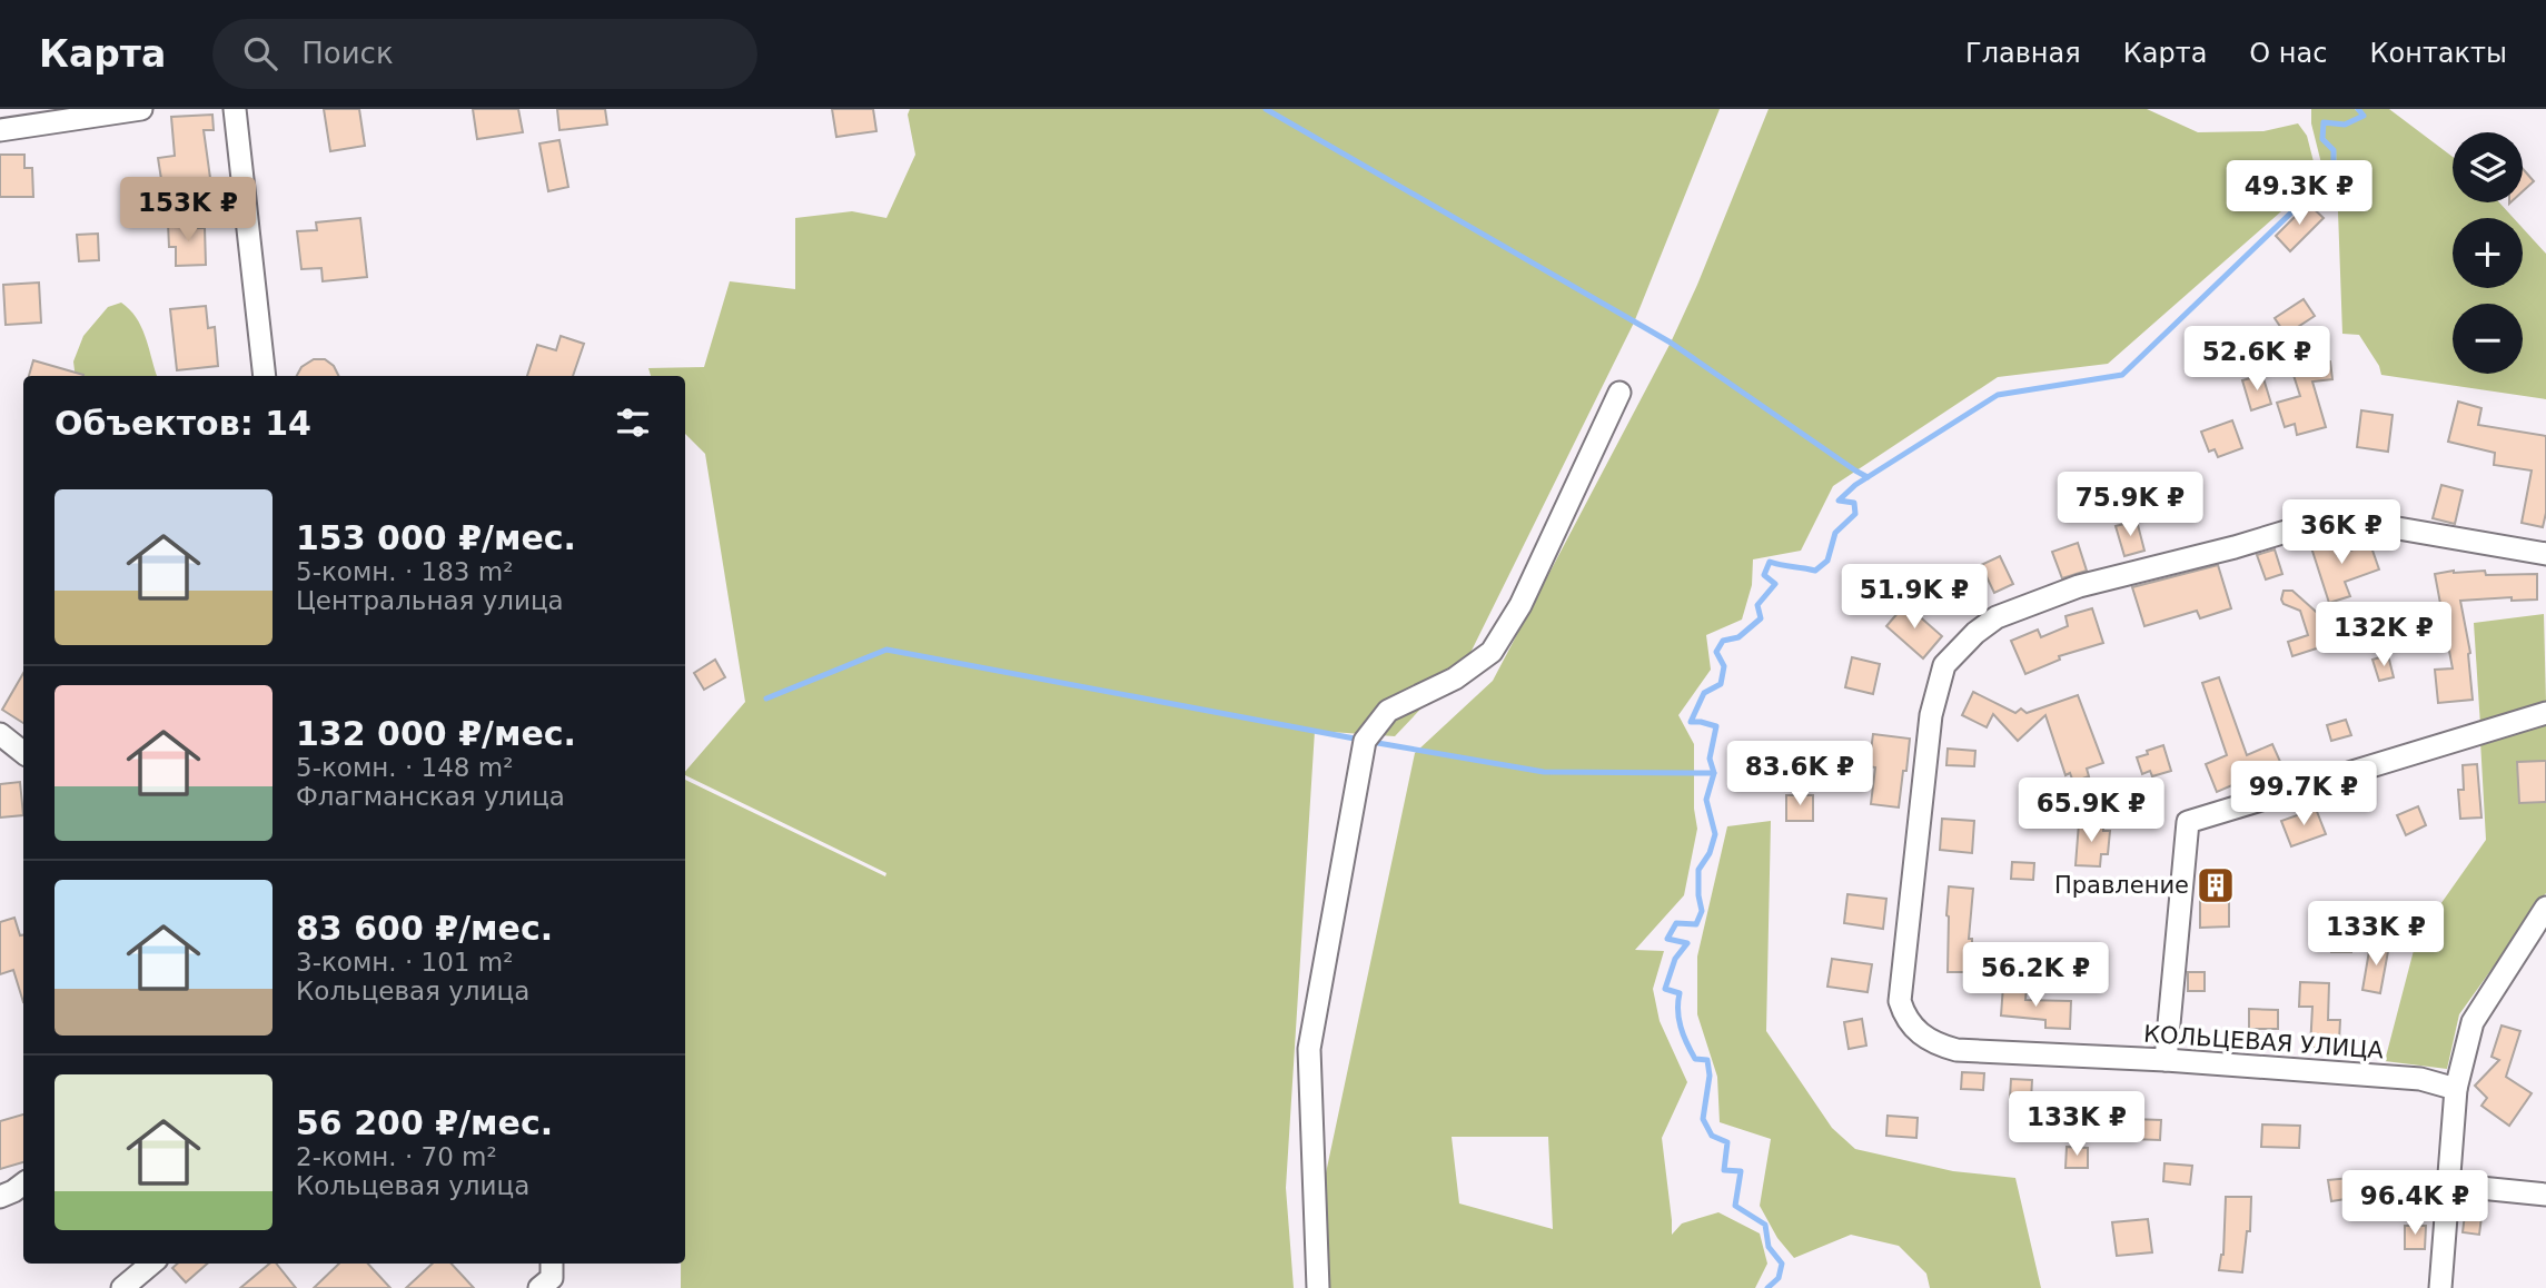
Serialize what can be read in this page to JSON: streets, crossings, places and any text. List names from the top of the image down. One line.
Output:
{"streets":{"street":["КОЛЬЦЕВАЯ УЛИЦА"]},"places":{"building":["Правление"]},"page":{"header":"Карта","search":"Поиск","nav":["Главная","Карта","О нас","Контакты"],"map_buttons":["+","−"],"price":["49.3K ₽","153K ₽","52.6K ₽","75.9K ₽","36K ₽","51.9K ₽","132K ₽","83.6K ₽","99.7K ₽","65.9K ₽","133K ₽","56.2K ₽","133K ₽","96.4K ₽"],"heading":"Объектов: 14","list":[{"name":"153 000 ₽/мес.","note":"5-комн. · 183 m² · Центральная улица"},{"name":"132 000 ₽/мес.","note":"5-комн. · 148 m² · Флагманская улица"},{"name":"83 600 ₽/мес.","note":"3-комн. · 101 m² · Кольцевая улица"},{"name":"56 200 ₽/мес.","note":"2-комн. · 70 m² · Кольцевая улица"}]}}
